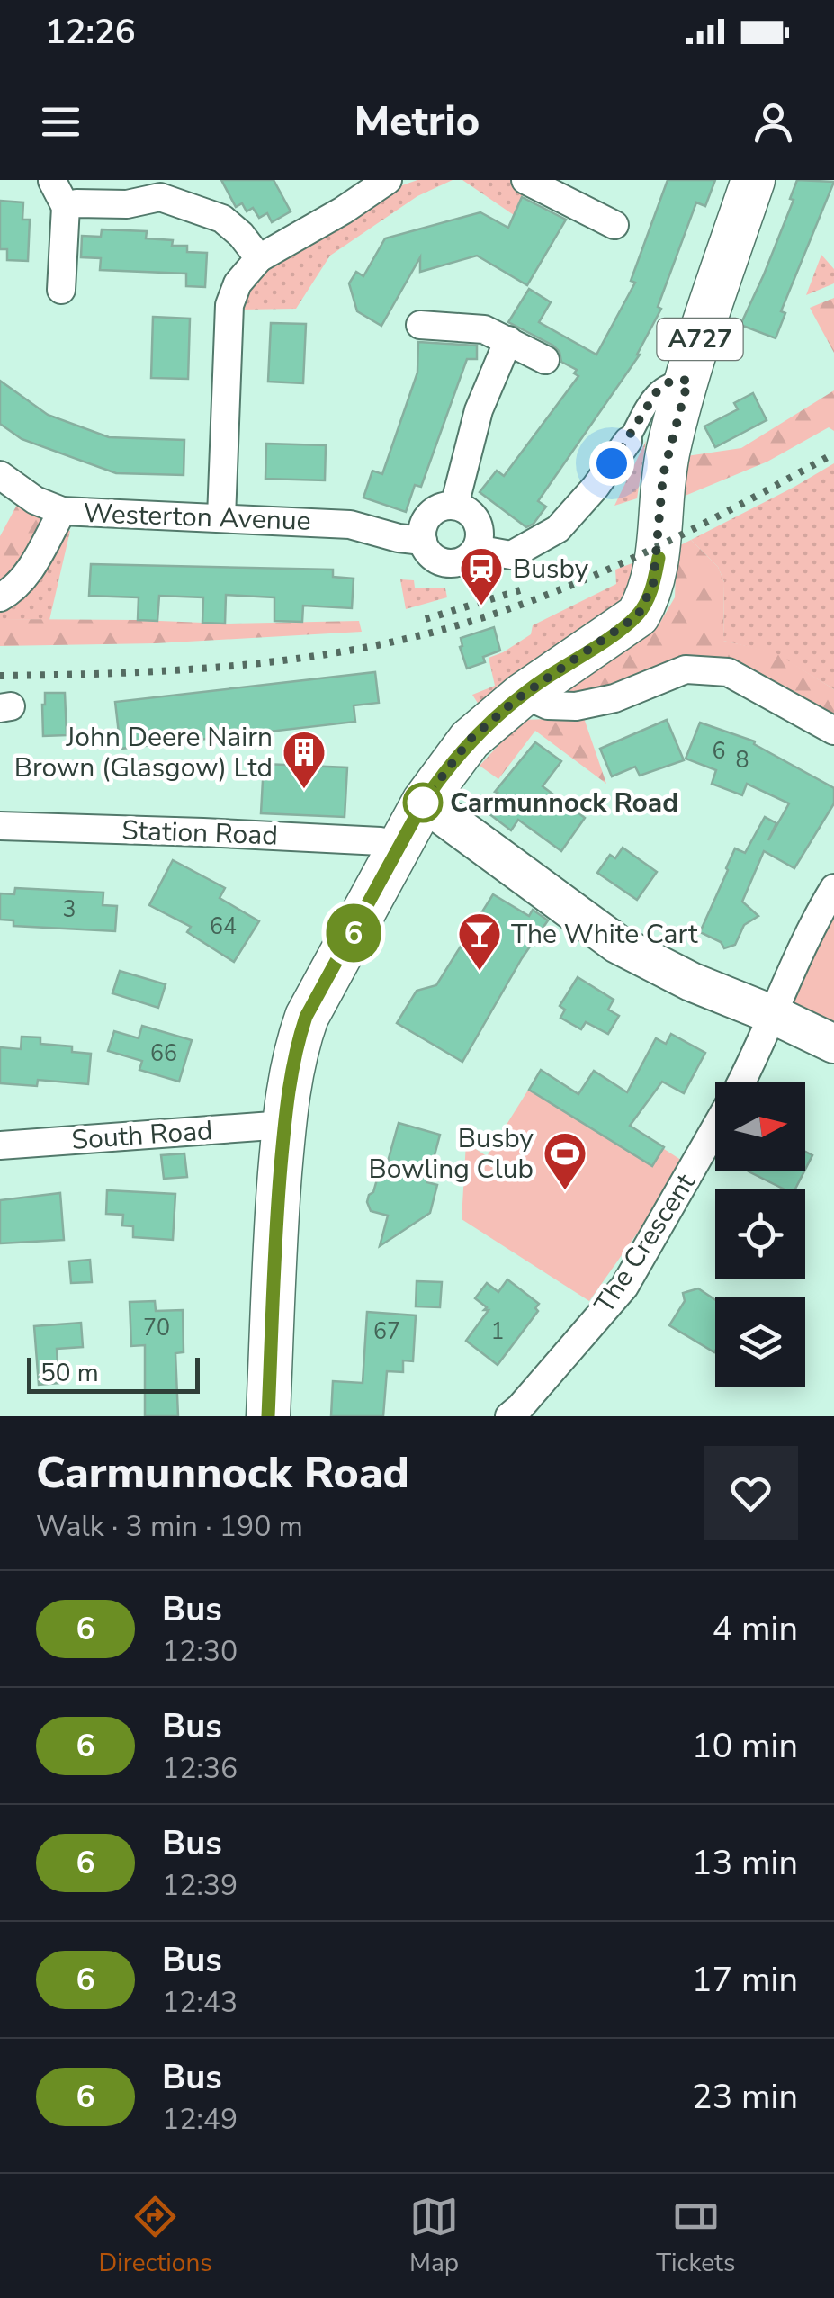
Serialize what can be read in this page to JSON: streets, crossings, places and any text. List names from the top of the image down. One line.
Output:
{"streets":{"main road":["A727"],"street":["Westerton Avenue","Station Road","South Road","The Crescent"]},"crossings":[["A727","Station Road"],["A727","South Road"]],"places":{"station":["Busby"],"building":["John Deere Nairn Brown (Glasgow) Ltd"],"other":["Carmunnock Road"],"bar":["The White Cart"],"sports":["Busby Bowling Club"]},"lines":["bus line 6"],"house_numbers":["6","8","3","64","66","70","67","1"],"scale_bar":"50 m","north":"right","page":{"status":"12:26","header":"Metrio","on_map":"6","scale":"50 m","heading":["Carmunnock Road","Walk · 3 min · 190 m"],"list":[{"mark":"6","name":"Bus","note":"12:30","value":"4 min"},{"mark":"6","name":"Bus","note":"12:36","value":"10 min"},{"mark":"6","name":"Bus","note":"12:39","value":"13 min"},{"mark":"6","name":"Bus","note":"12:43","value":"17 min"},{"mark":"6","name":"Bus","note":"12:49","value":"23 min"}],"tabs":["Directions","Map","Tickets"]}}
